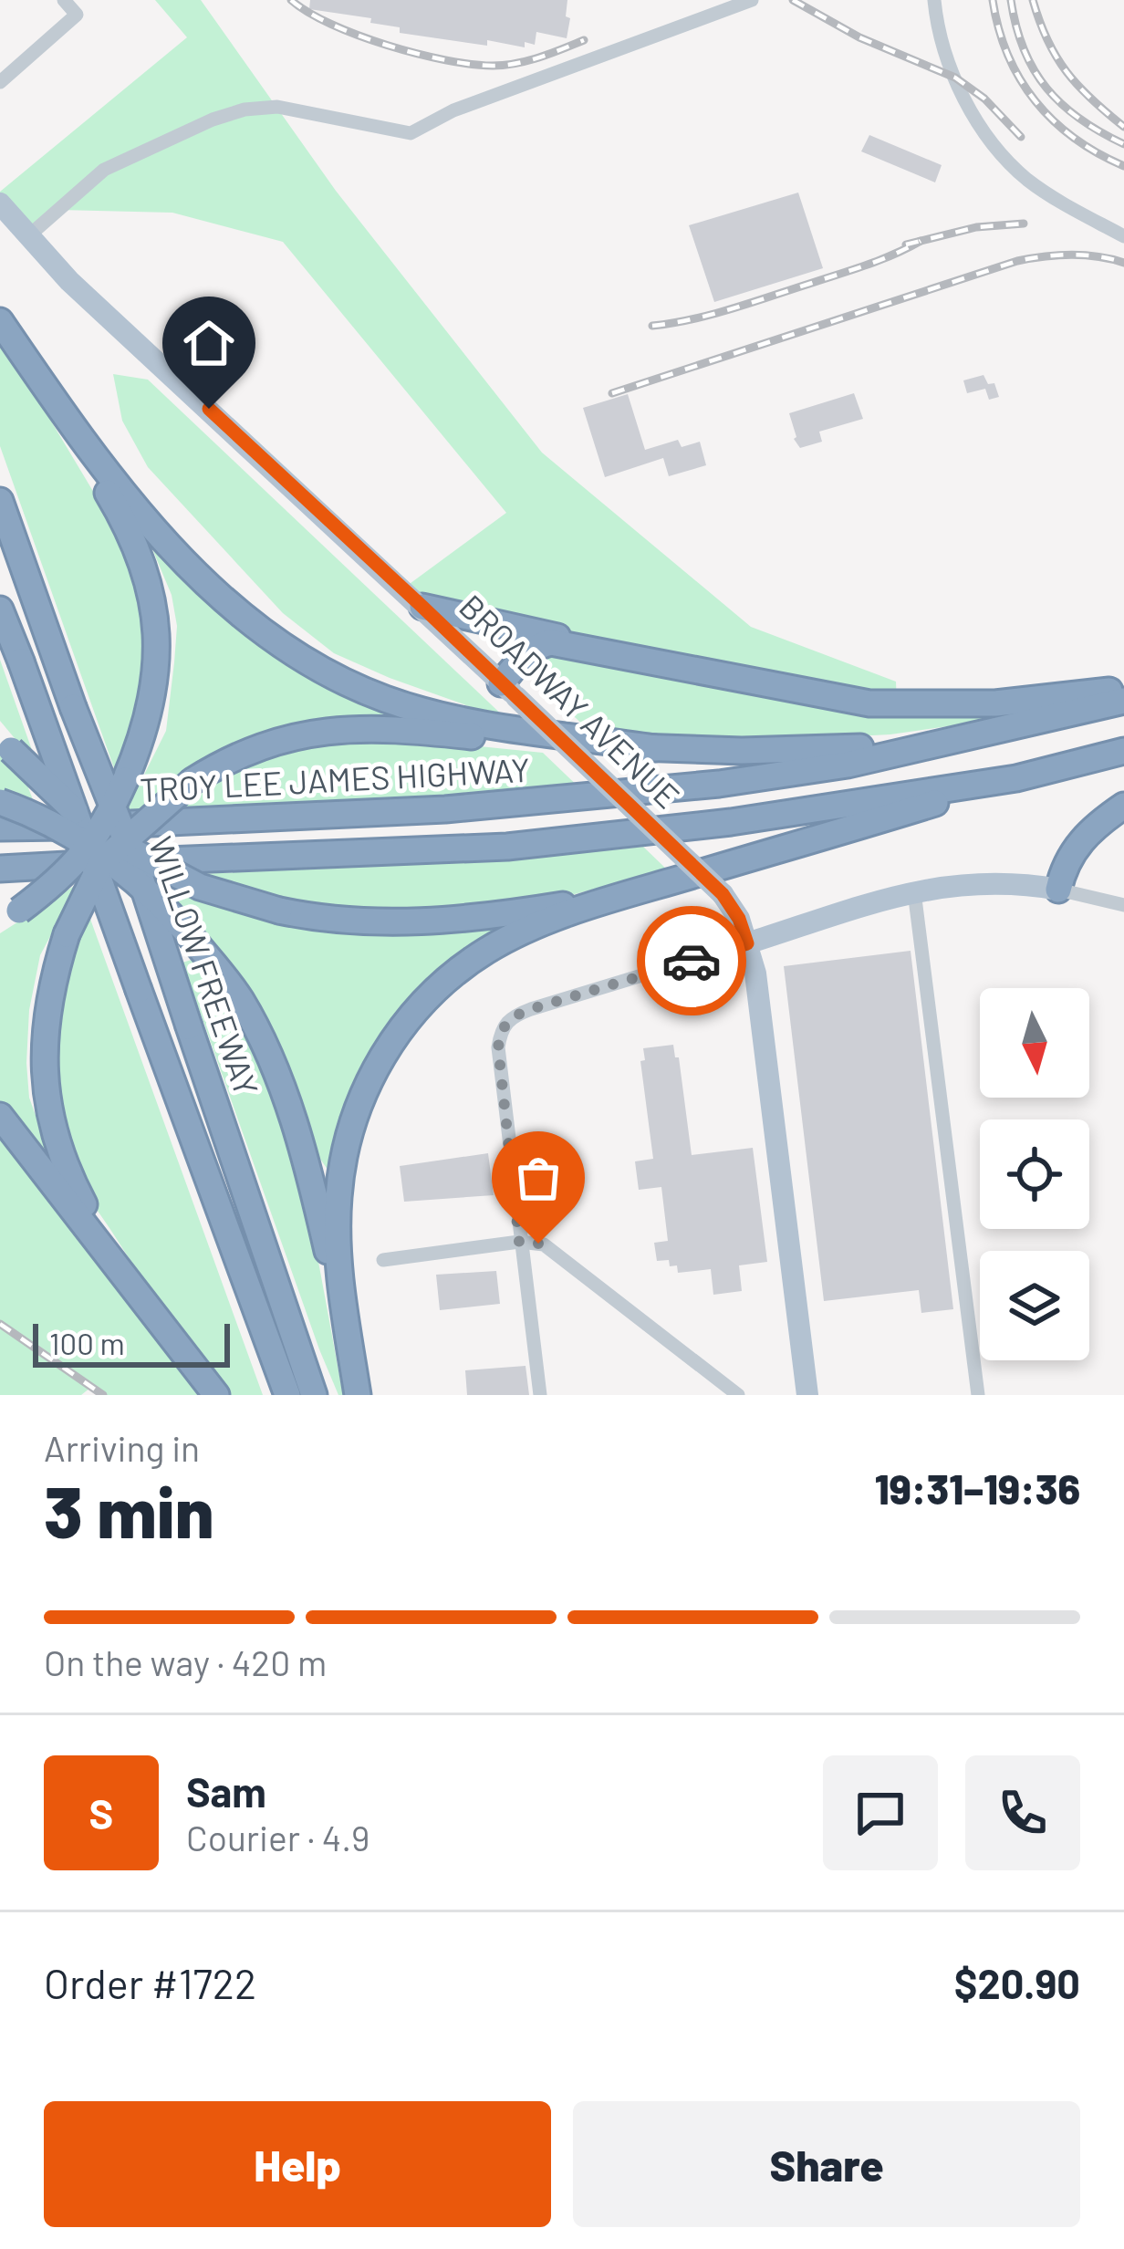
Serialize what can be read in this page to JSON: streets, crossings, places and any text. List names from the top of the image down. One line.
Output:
{"streets":{"highway":["TROY LEE JAMES HIGHWAY","WILLOW FREEWAY"],"main road":["BROADWAY AVENUE"]},"scale_bar":"100 m","north":"bottom","page":{"scale":"100 m","heading":["3 min","Arriving in","19:31–19:36"],"panel":["Sam","Courier · 4.9","Order #1722","$20.90"],"bar":"On the way · 420 m","round":"S","buttons":["Help","Share"]}}
